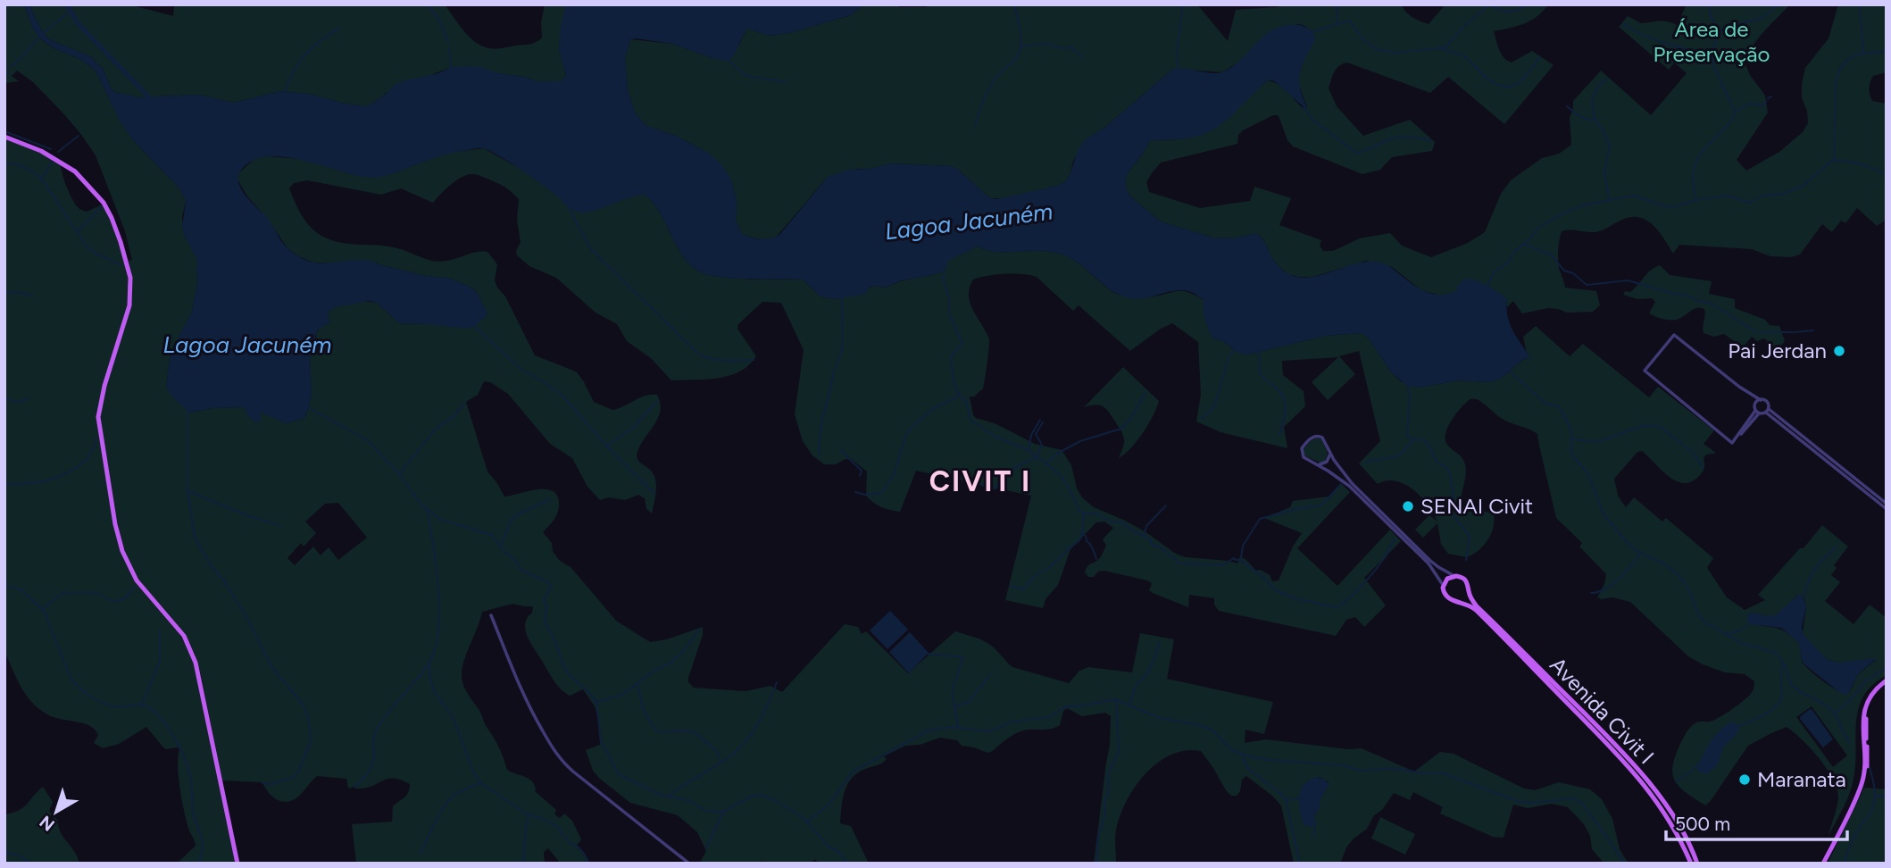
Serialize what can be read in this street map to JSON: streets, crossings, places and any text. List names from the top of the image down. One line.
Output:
{"streets":{"main road":["Avenida Civit I"]},"districts":["CIVIT I"],"water":["Lagoa Jacuném"],"parks":["Área de Preservação"],"places":["Pai Jerdan","SENAI Civit","Maranata"],"scale_bar":"500 m","north":"bottom left"}
